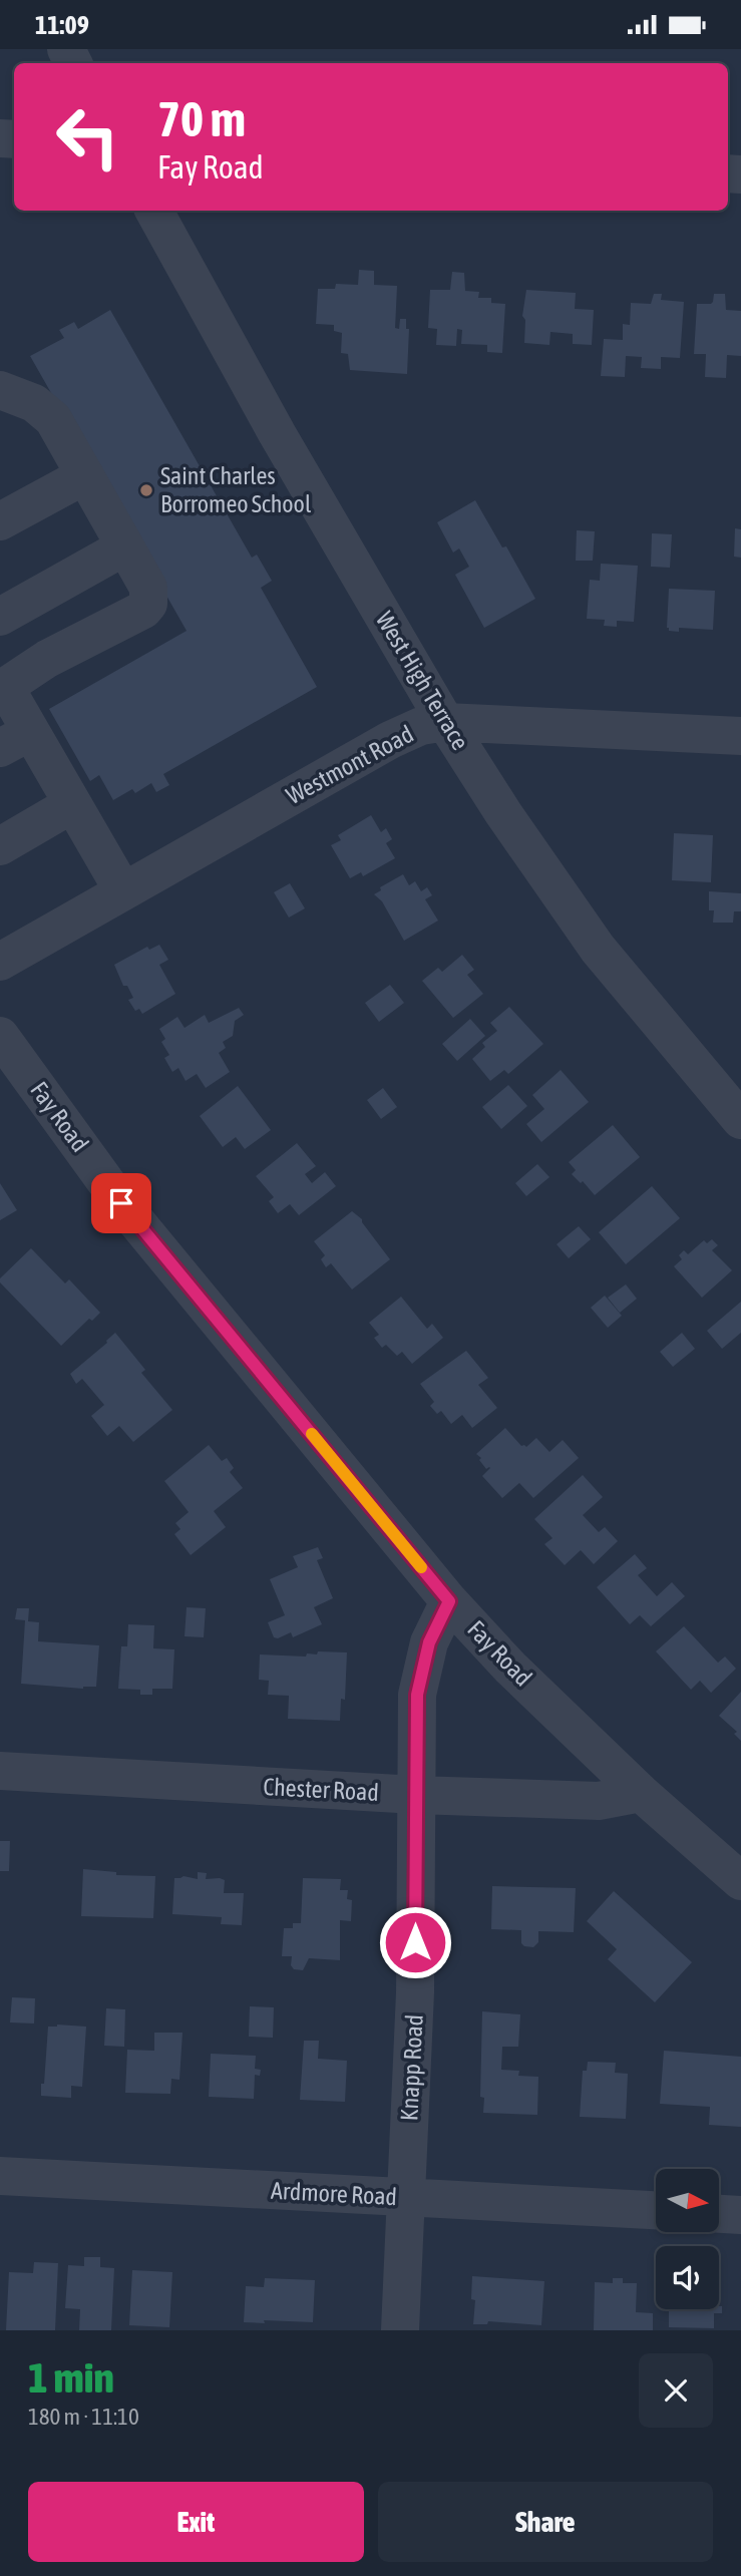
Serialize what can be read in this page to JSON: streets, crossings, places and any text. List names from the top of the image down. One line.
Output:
{"streets":{"street":["West High Terrace","Westmont Road","Fay Road","Chester Road","Knapp Road","Ardmore Road"]},"crossings":[["West High Terrace","Westmont Road"],["Fay Road","Chester Road"],["Fay Road","Knapp Road"],["Chester Road","Knapp Road"],["Knapp Road","Ardmore Road"]],"places":["Saint Charles Borromeo School"],"north":"right","page":{"status":"11:09","turn":["70 m","Fay Road"],"heading":["1 min","180 m · 11:10"],"buttons":["Exit","Share"]}}
